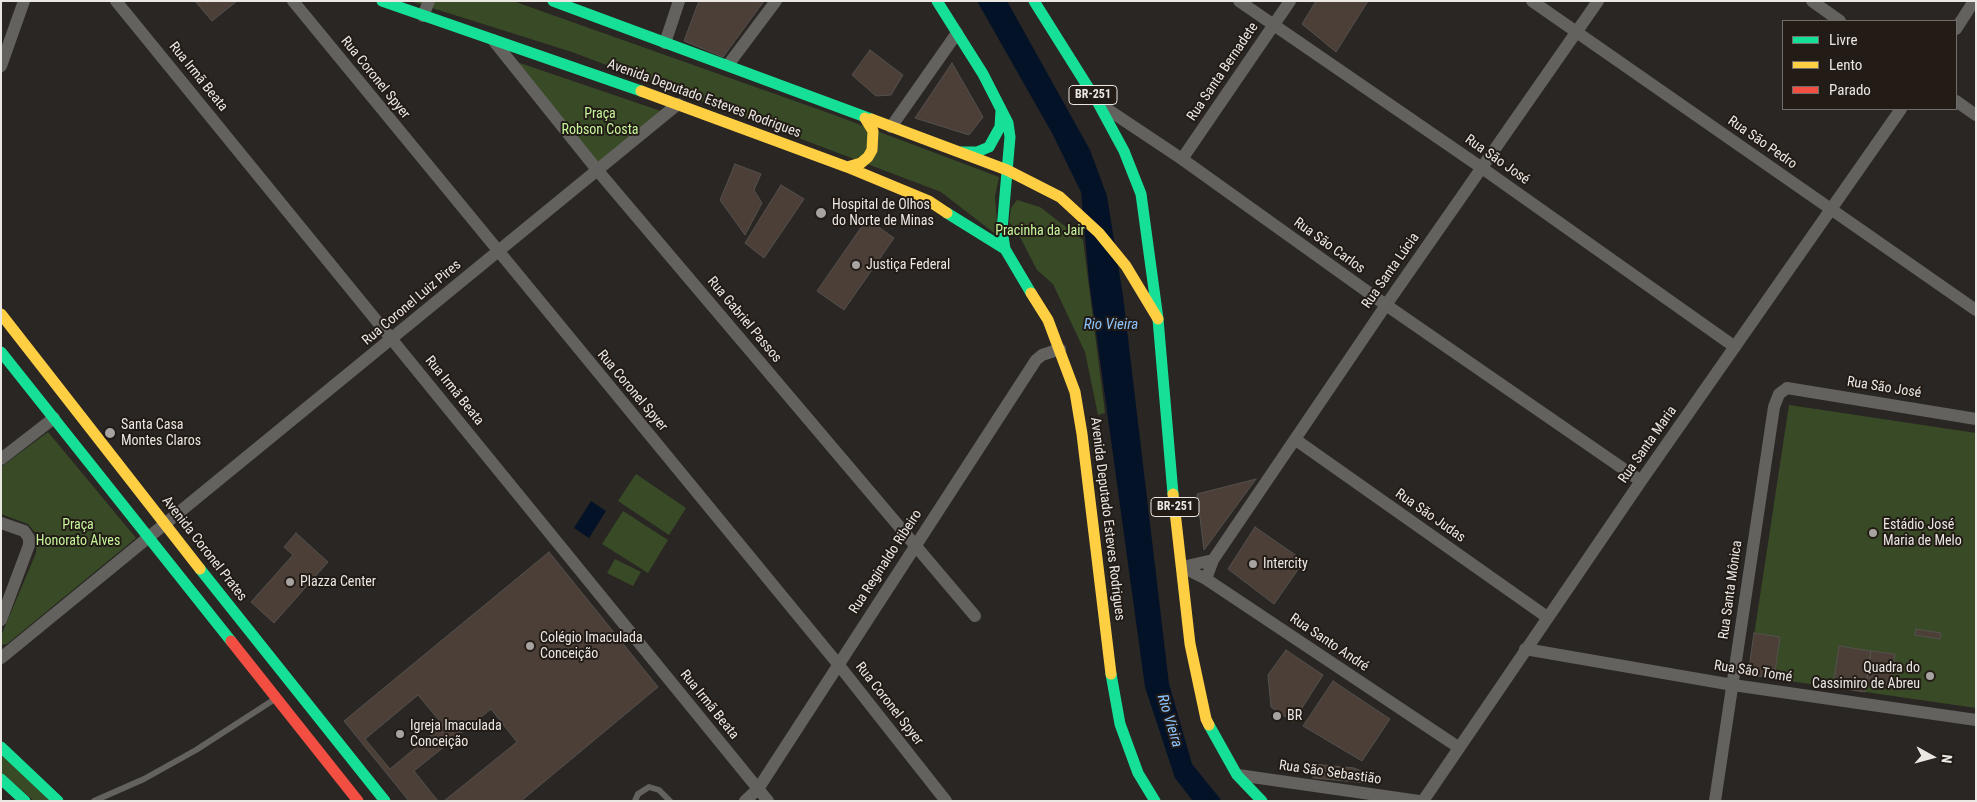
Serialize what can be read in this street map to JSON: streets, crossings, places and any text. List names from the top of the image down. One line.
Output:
{"streets":{"main road":["BR-251","Avenida Deputado Esteves Rodrigues","Avenida Coronel Prates"],"street":["Rua Santa Bernadete","Rua Irmã Beata","Rua Coronel Spyer","Rua São Pedro","Rua São José","Rua São Carlos","Rua Santa Lúcia","Rua Coronel Luiz Pires","Rua Gabriel Passos","Rua Santa Maria","Rua São Judas","Rua Reginaldo Ribeiro","Rua Santa Mônica","Rua Santo André","Rua São Tomé","Rua São Sebastião"]},"crossings":[["Rua Santa Bernadete","Rua São José"],["Rua Santa Bernadete","Rua São Carlos"],["Rua Irmã Beata","Rua Coronel Luiz Pires"],["Rua Irmã Beata","Rua Reginaldo Ribeiro"],["Rua Coronel Spyer","Rua Coronel Luiz Pires"],["Rua Coronel Spyer","Rua Reginaldo Ribeiro"],["BR-251","Rua São Carlos"],["BR-251","Rua Santo André"],["BR-251","Rua São Sebastião"],["Avenida Deputado Esteves Rodrigues","Rua Coronel Luiz Pires"],["Avenida Deputado Esteves Rodrigues","Rua Gabriel Passos"],["Avenida Deputado Esteves Rodrigues","Rua Reginaldo Ribeiro"],["Rua São Pedro","Rua Santa Lúcia"],["Rua São Pedro","Rua Santa Maria"],["Rua São José","Rua Santa Lúcia"],["Rua São José","Rua Santa Maria"],["Rua São José","Rua Santa Mônica"],["Rua São Carlos","Rua Santa Lúcia"],["Rua São Carlos","Rua Santa Maria"],["Rua Santa Lúcia","Rua São Judas"],["Rua Santa Lúcia","Rua Santo André"],["Rua Coronel Luiz Pires","Rua Gabriel Passos"],["Rua Coronel Luiz Pires","Avenida Coronel Prates"],["Rua Gabriel Passos","Rua Reginaldo Ribeiro"],["Rua Santa Maria","Rua São Judas"],["Rua Santa Maria","Rua Santo André"],["Rua Santa Maria","Rua São Tomé"],["Rua Santa Maria","Rua São Sebastião"],["Rua Santa Mônica","Rua São Tomé"]],"water":["Rio Vieira"],"parks":["Praça Robson Costa","Pracinha da Jair","Praça Honorato Alves"],"places":["Hospital de Olhos do Norte de Minas","Justiça Federal","Santa Casa Montes Claros","Estádio José Maria de Melo","Intercity","Plazza Center","Colégio Imaculada Conceição","Quadra do Cassimiro de Abreu","BR","Igreja Imaculada Conceição"],"legend":["Livre","Lento","Parado"],"north":"right"}
